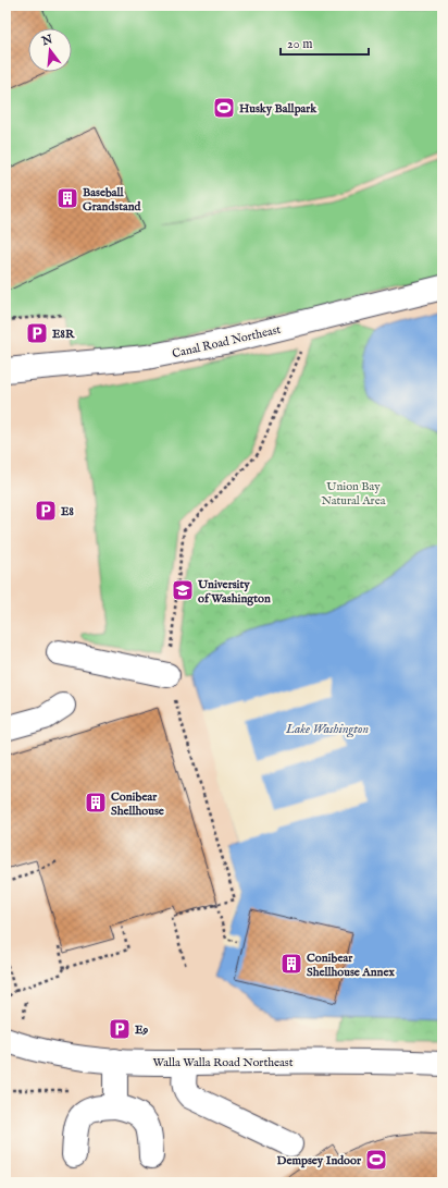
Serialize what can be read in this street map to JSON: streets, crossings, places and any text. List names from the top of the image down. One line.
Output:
{"streets":{"lane":["Canal Road Northeast","Walla Walla Road Northeast"]},"water":["Lake Washington"],"parks":["Union Bay Natural Area"],"places":{"sports":["Husky Ballpark","Dempsey Indoor"],"building":["Baseball Grandstand","Conibear Shellhouse","Conibear Shellhouse Annex"],"parking":["E8R","E8","E9"],"school or university":["University of Washington"]},"scale_bar":"20 m","north":"top"}
